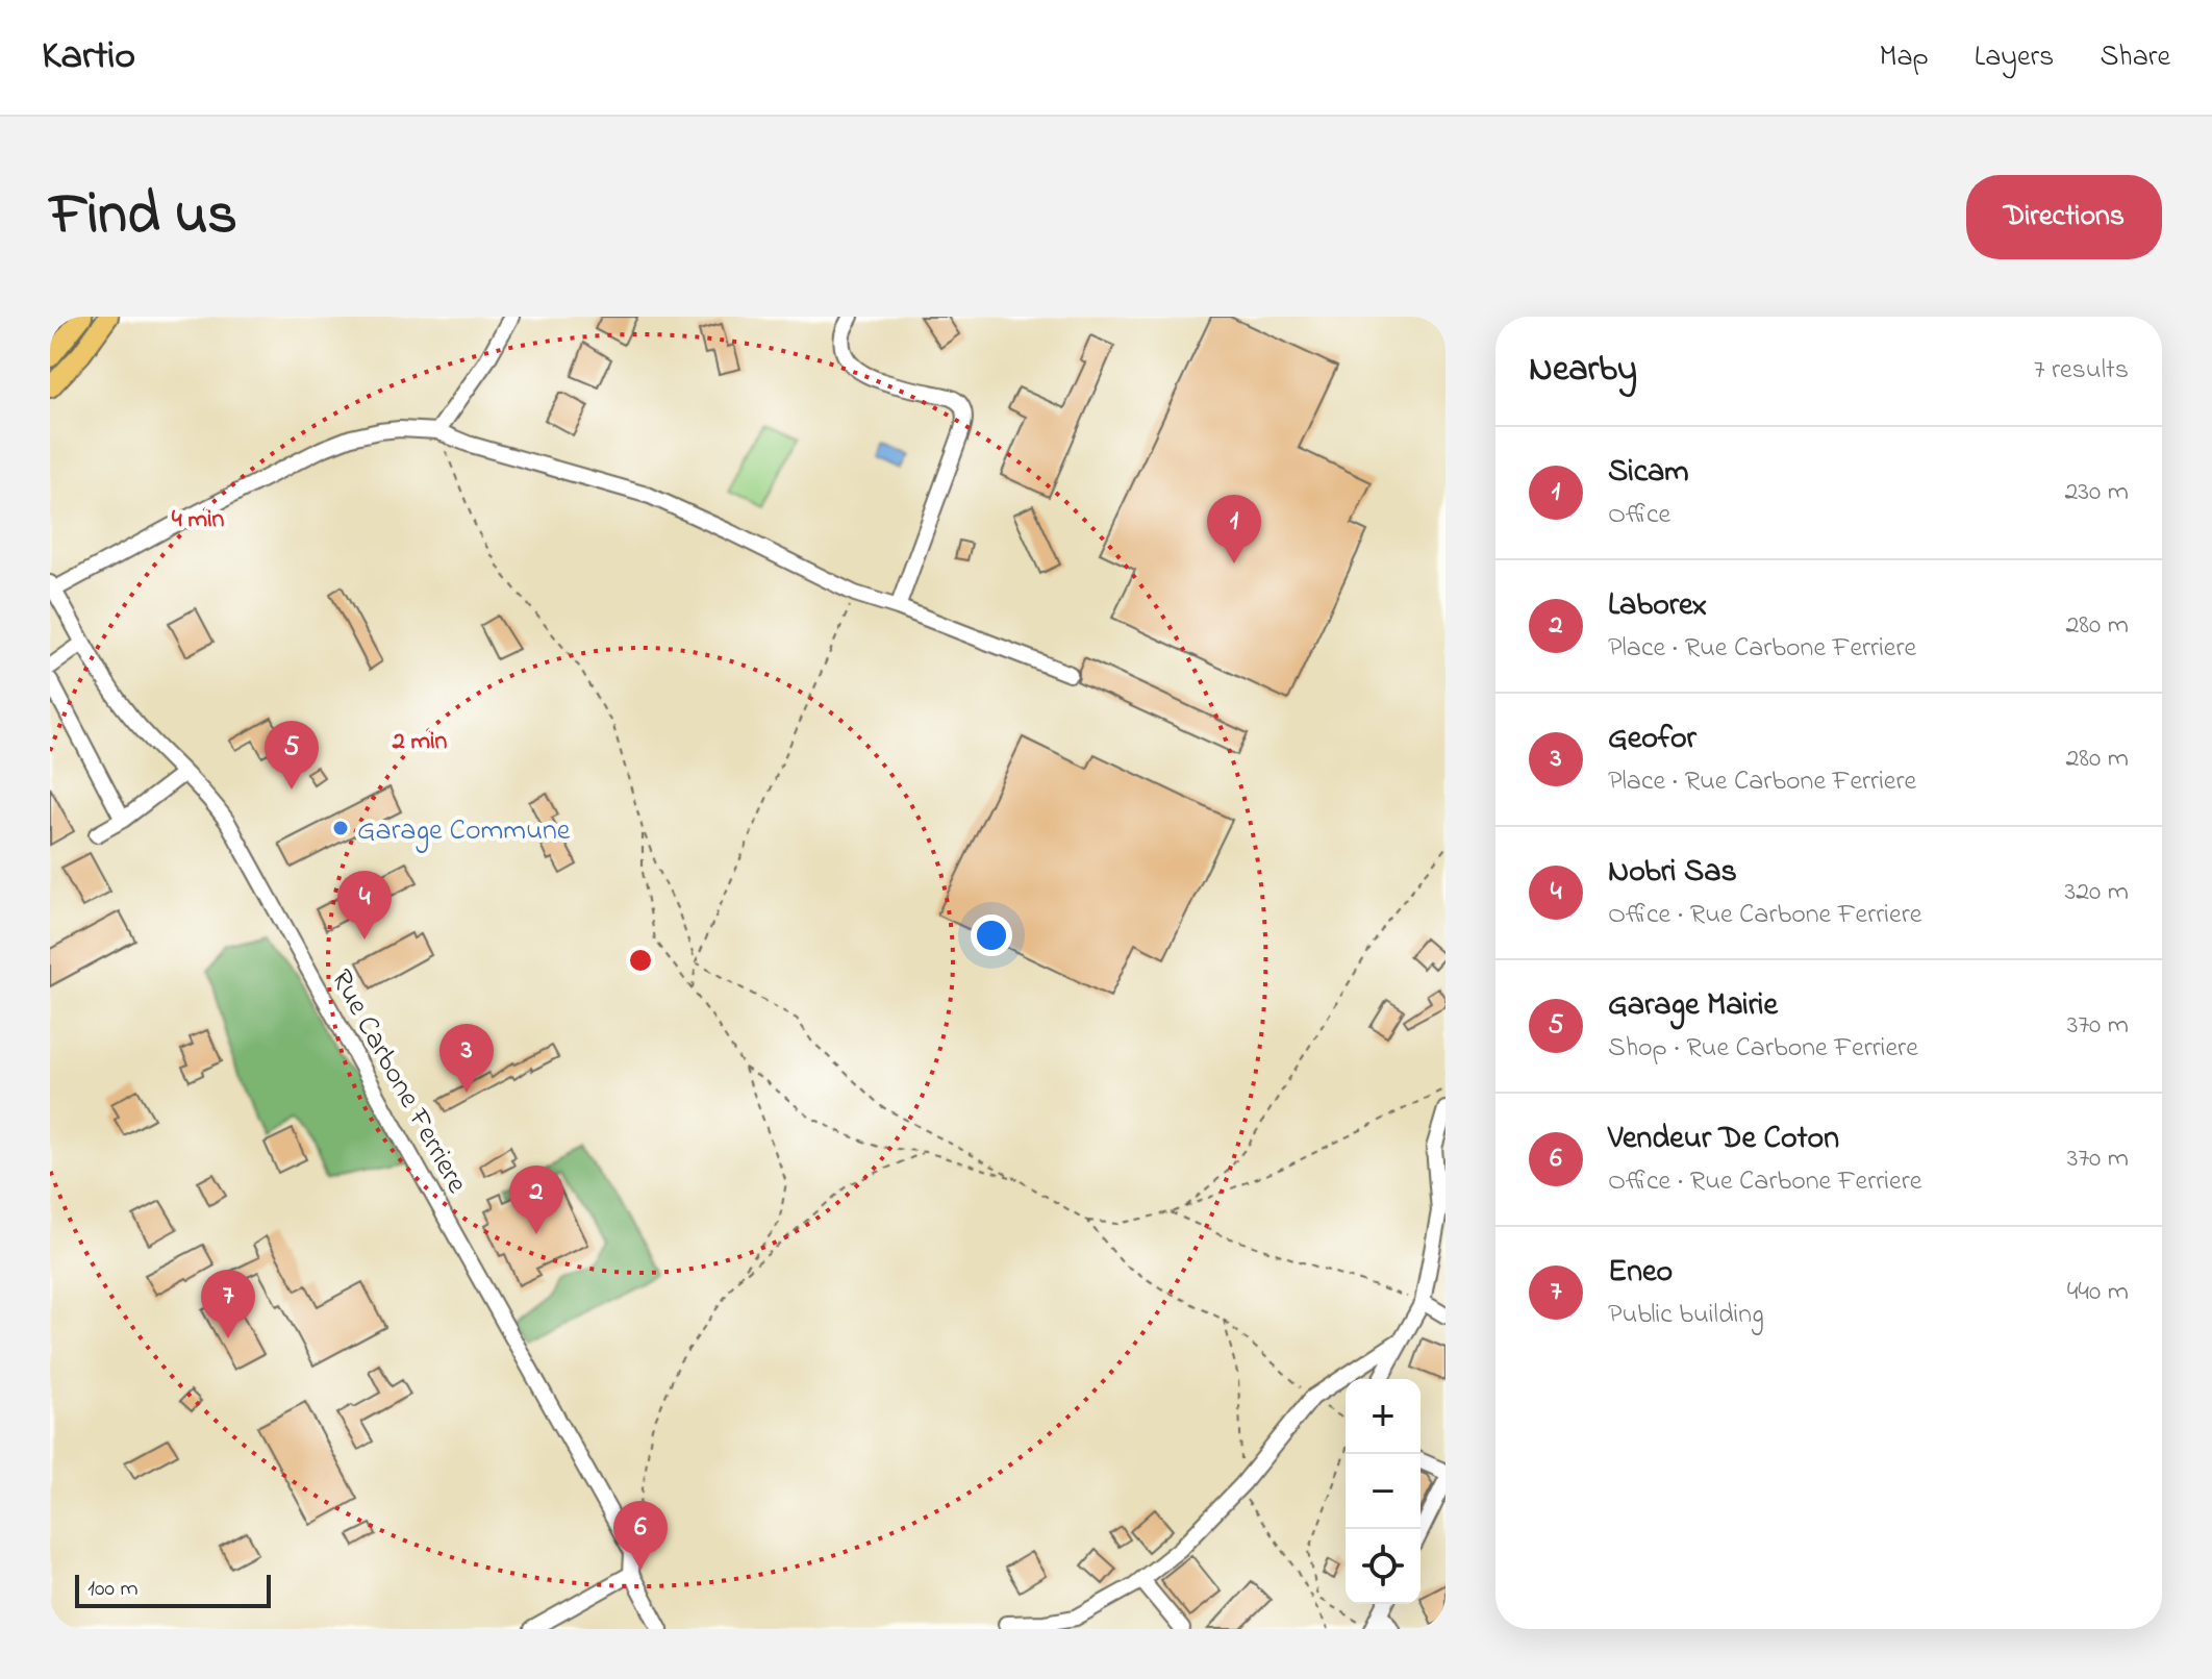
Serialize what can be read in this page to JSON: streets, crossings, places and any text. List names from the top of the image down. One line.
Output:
{"streets":{"street":["Rue Carbone Ferriere"]},"places":["Garage Commune"],"scale_bar":"100 m","page":{"header":"Kartio","nav":["Map","Layers","Share"],"title":"Find us","buttons":"Directions","heading":["Nearby","7 results"],"list":[{"mark":"1","name":"Sicam","note":"Office","value":"230 m"},{"mark":"2","name":"Laborex","note":"Place · Rue Carbone Ferriere","value":"280 m"},{"mark":"3","name":"Geofor","note":"Place · Rue Carbone Ferriere","value":"280 m"},{"mark":"4","name":"Nobri Sas","note":"Office · Rue Carbone Ferriere","value":"320 m"},{"mark":"5","name":"Garage Mairie","note":"Shop · Rue Carbone Ferriere","value":"370 m"},{"mark":"6","name":"Vendeur De Coton","note":"Office · Rue Carbone Ferriere","value":"370 m"},{"mark":"7","name":"Eneo","note":"Public building","value":"440 m"}],"pins":["1","5","4","3","2","7","6"],"map_buttons":["+","−"],"scale":"100 m"},"rings":["4 min","2 min"]}
